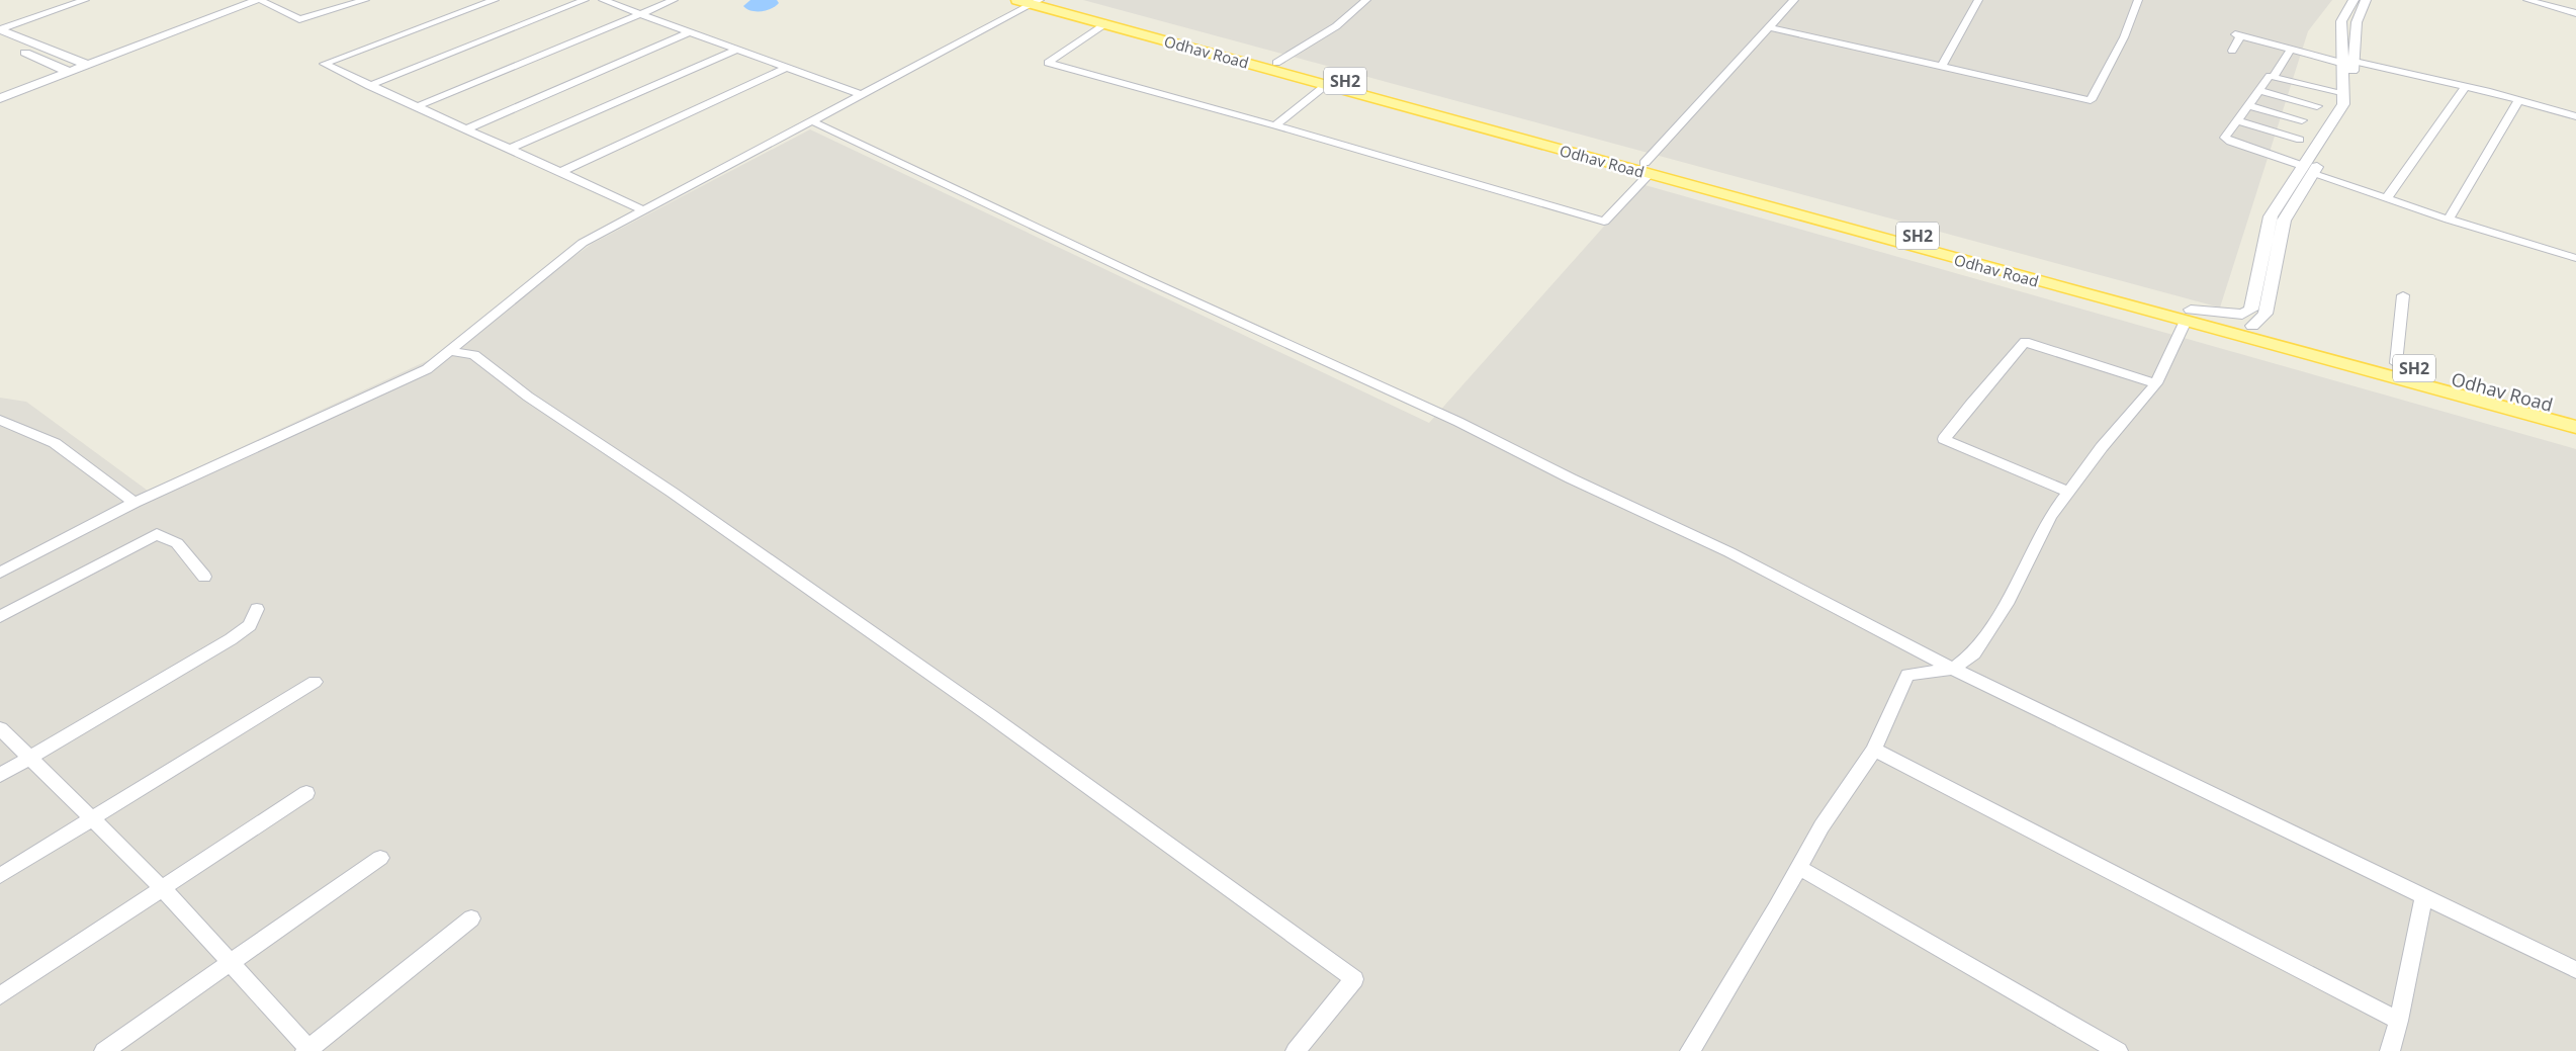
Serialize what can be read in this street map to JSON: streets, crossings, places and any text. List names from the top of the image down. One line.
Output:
{"streets":{"main road":["Odhav Road","SH2"]},"crossings":[["Odhav Road","SH2"]]}
